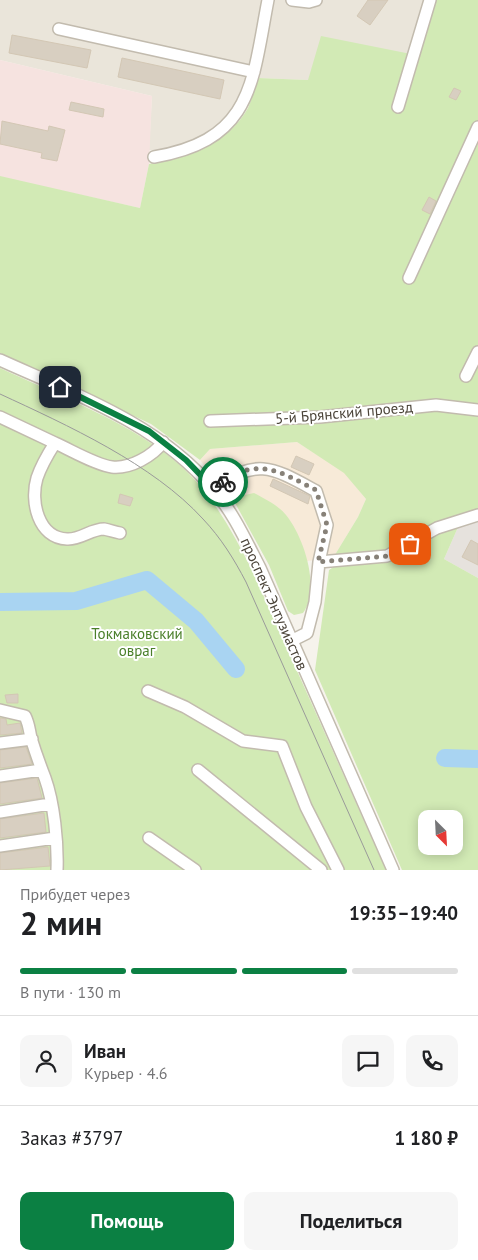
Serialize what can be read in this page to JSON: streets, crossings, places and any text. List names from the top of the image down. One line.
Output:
{"streets":{"street":["5-й Брянский проезд","проспект Энтузиастов"]},"parks":["Токмаковский овраг"],"north":"bottom right","page":{"heading":["2 мин","Прибудет через","19:35–19:40"],"panel":["Иван","Курьер · 4.6","Заказ #3797","1 180 ₽"],"bar":"В пути · 130 m","buttons":["Помощь","Поделиться"]}}
